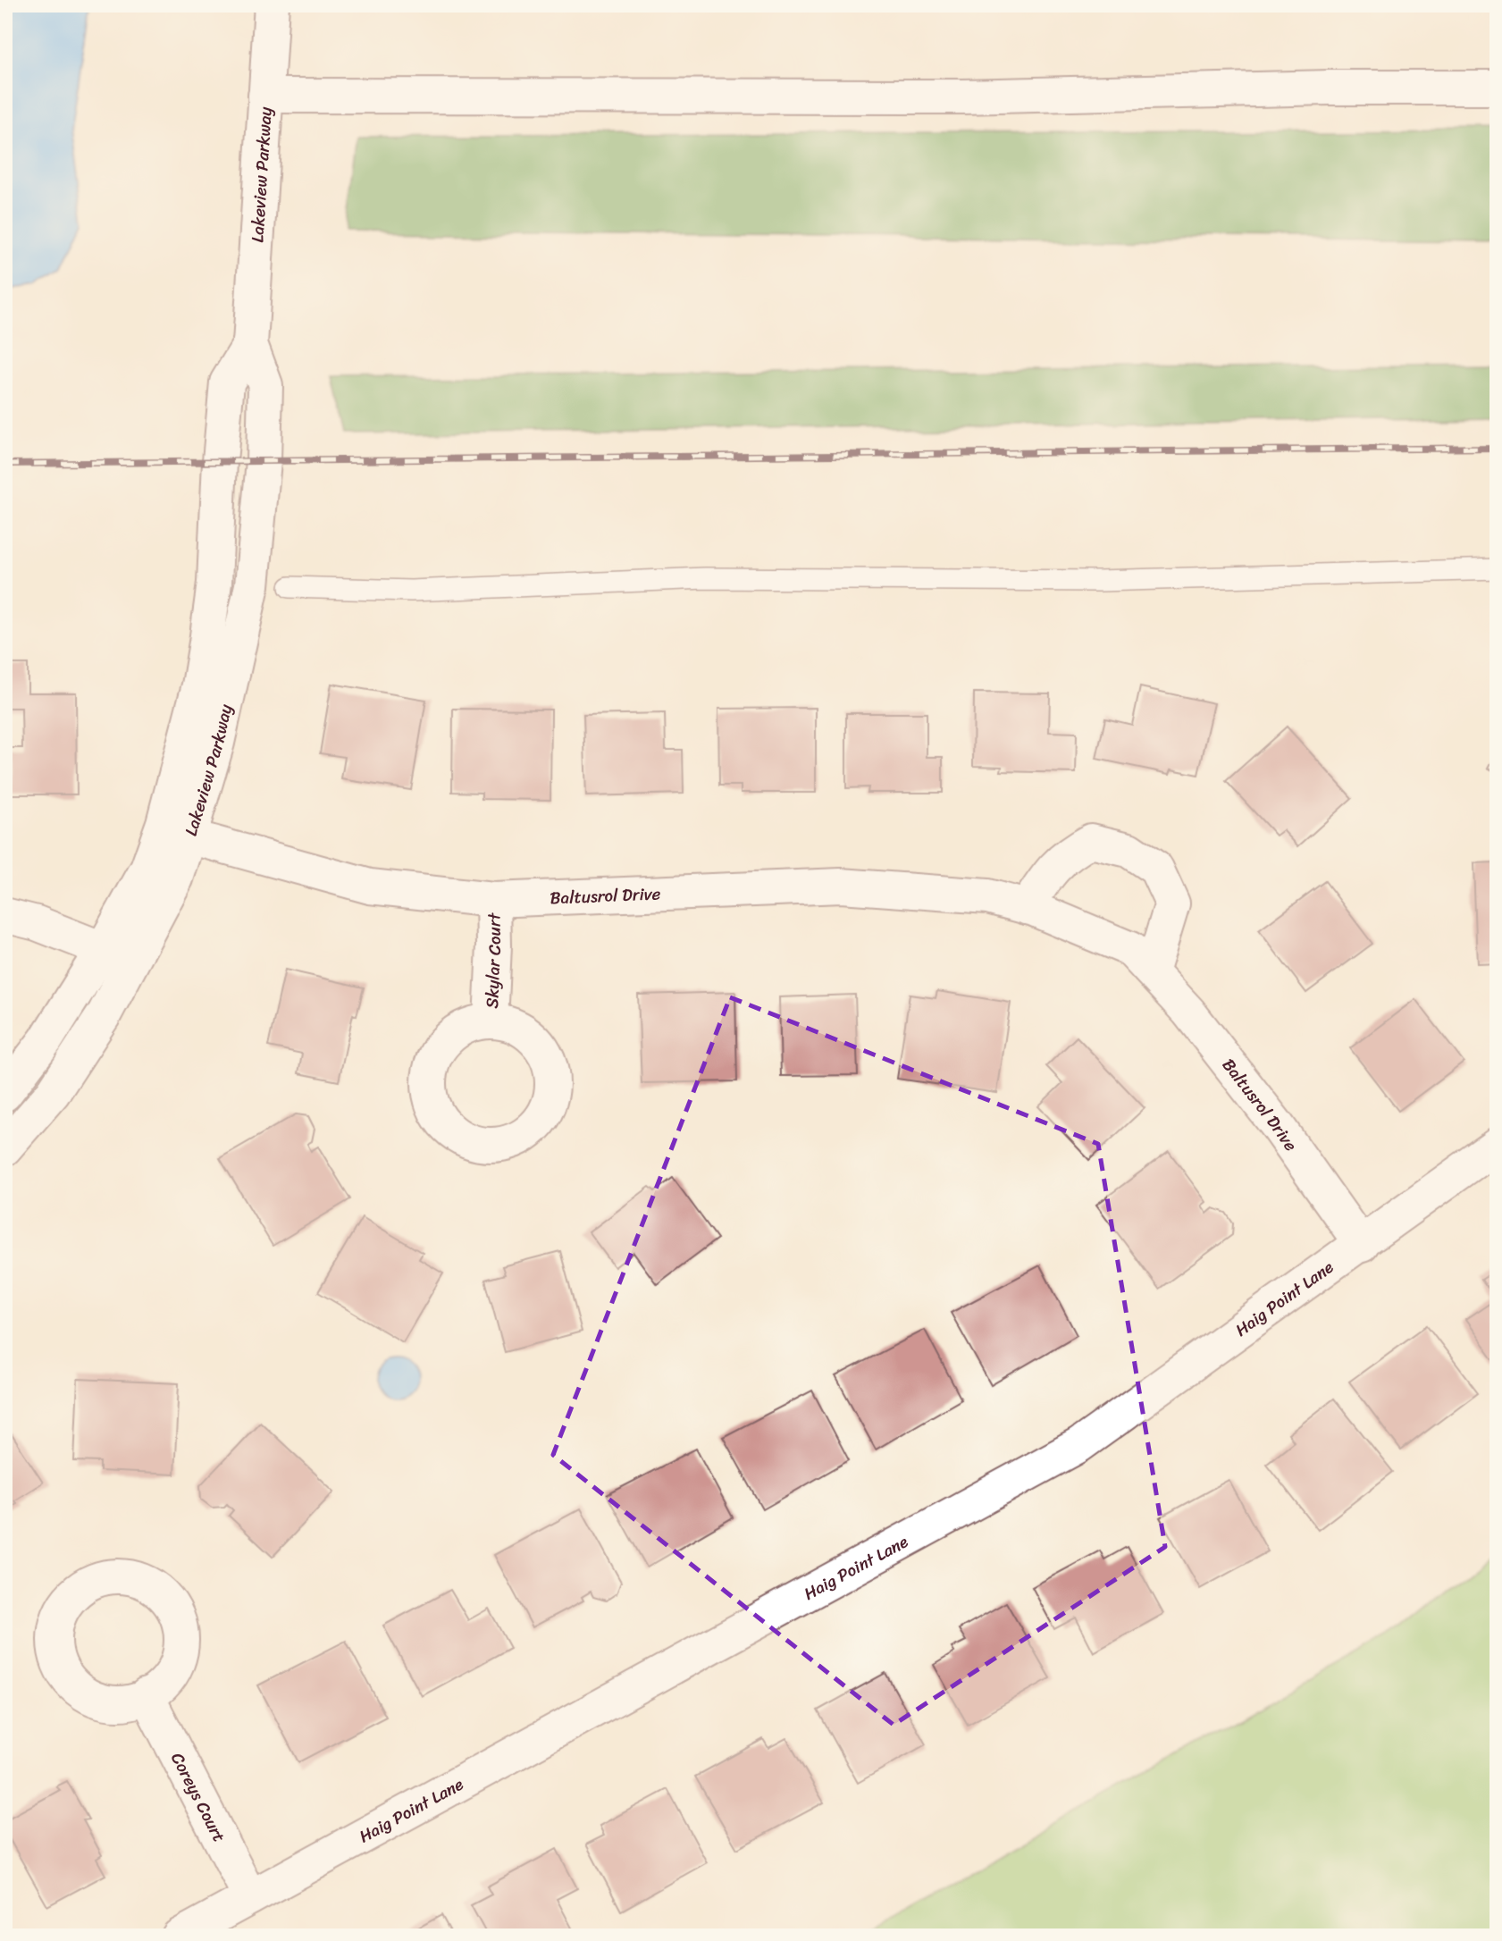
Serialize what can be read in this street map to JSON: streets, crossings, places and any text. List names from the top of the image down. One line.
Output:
{"streets":{"street":["Lakeview Parkway","Baltusrol Drive","Skylar Court","Haig Point Lane","Coreys Court"]},"crossings":[["Lakeview Parkway","Baltusrol Drive"],["Baltusrol Drive","Skylar Court"],["Baltusrol Drive","Haig Point Lane"],["Haig Point Lane","Coreys Court"]]}
